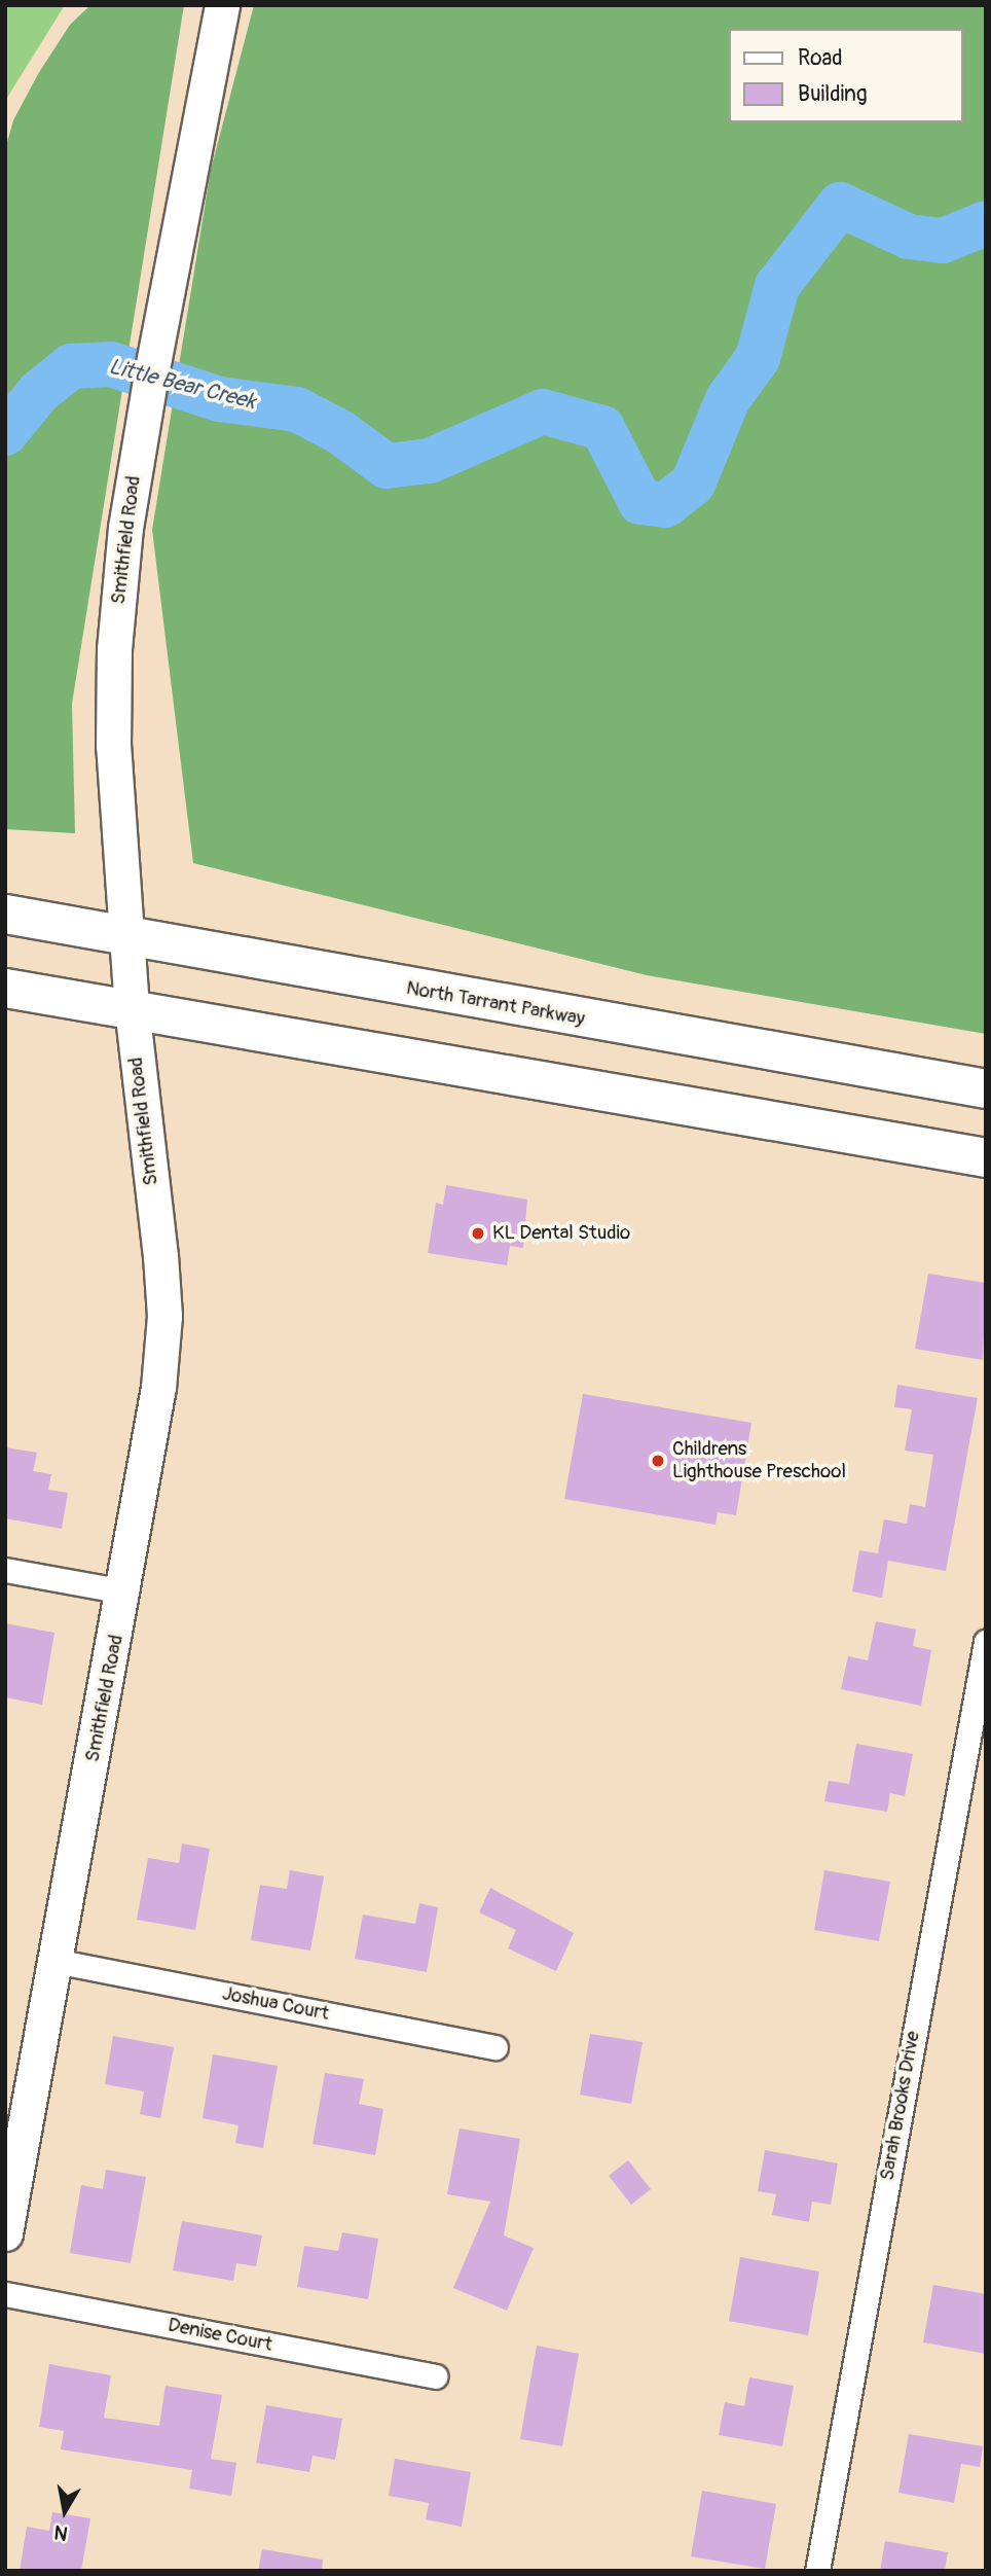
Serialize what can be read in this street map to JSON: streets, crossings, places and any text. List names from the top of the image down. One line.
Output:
{"streets":{"main road":["Smithfield Road","North Tarrant Parkway"],"street":["Joshua Court","Sarah Brooks Drive","Denise Court"]},"crossings":[["Smithfield Road","North Tarrant Parkway"],["Smithfield Road","Joshua Court"]],"water":["Little Bear Creek"],"places":["KL Dental Studio","Childrens Lighthouse Preschool"],"legend":["Road","Building"],"north":"bottom"}
